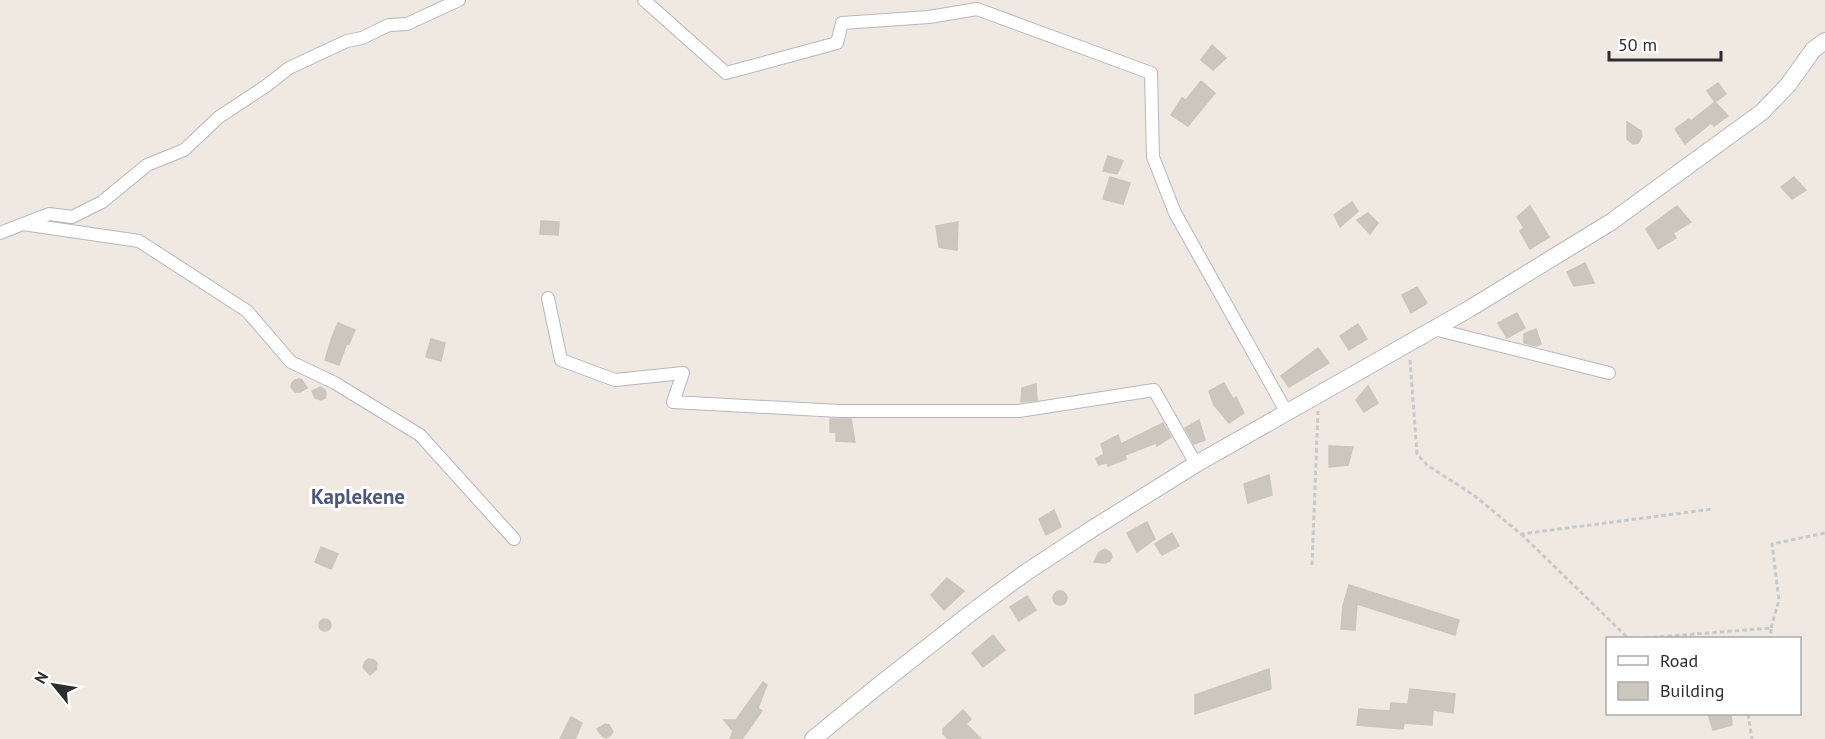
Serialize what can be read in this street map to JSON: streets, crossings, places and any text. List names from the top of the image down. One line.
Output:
{"districts":["Kaplekene"],"legend":["Road","Building"],"scale_bar":"50 m","north":"top left"}
